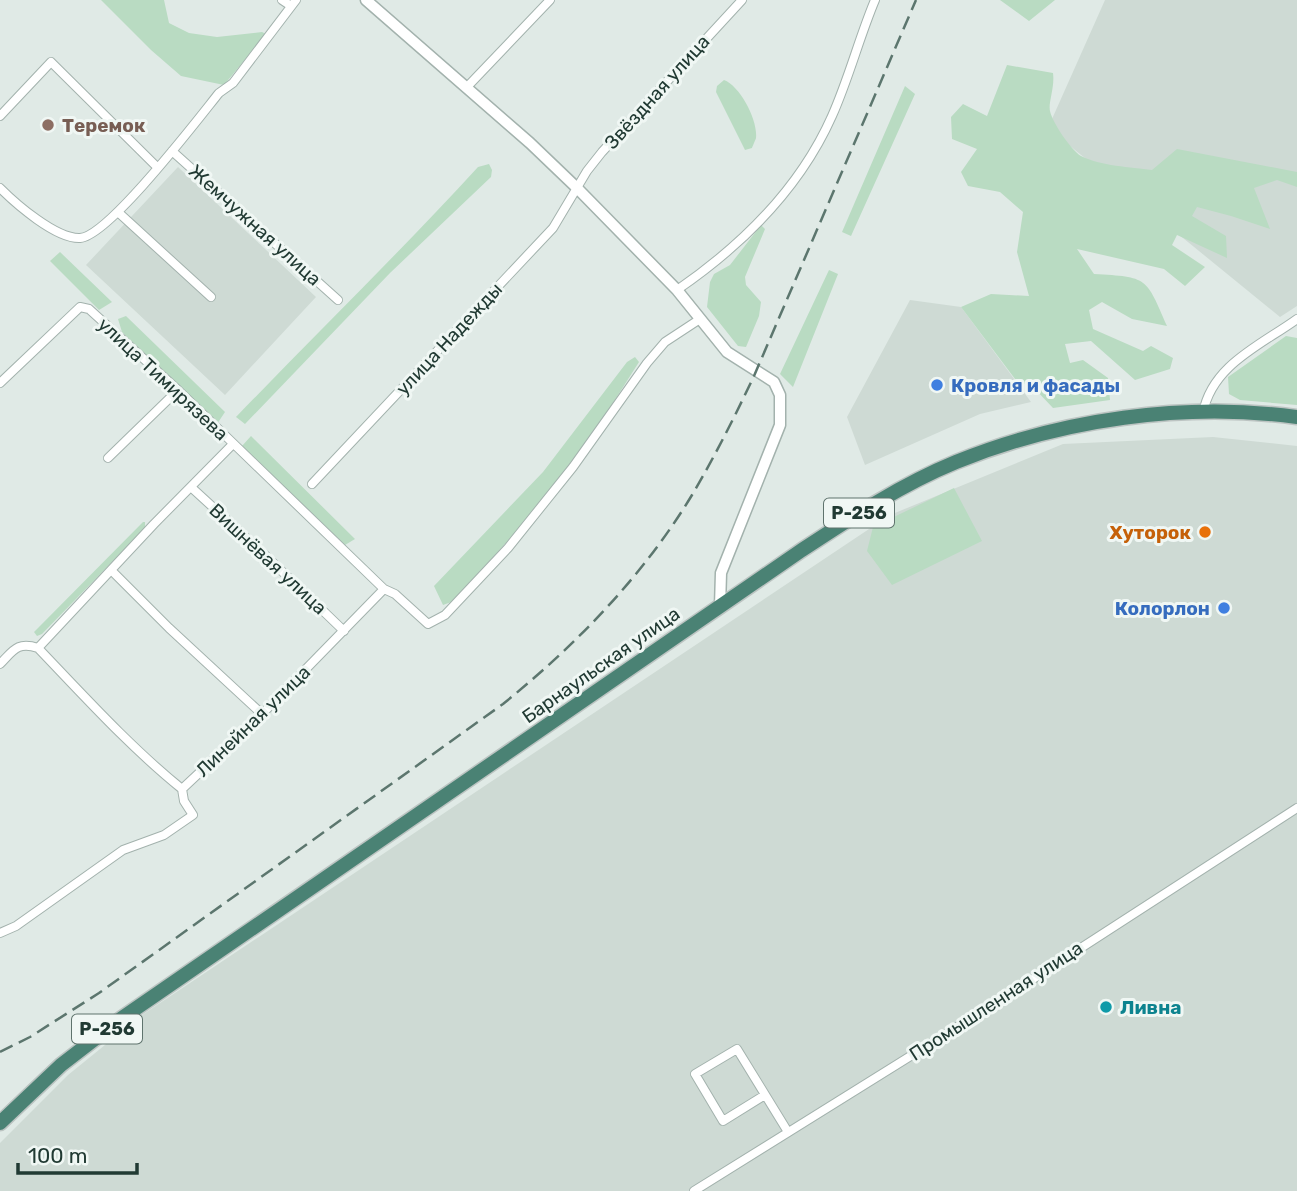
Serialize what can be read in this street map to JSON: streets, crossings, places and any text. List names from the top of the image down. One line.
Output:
{"streets":{"highway":["Р-256","Барнаульская улица"],"street":["Звёздная улица","Жемчужная улица","улица Надежды","улица Тимирязева","Вишнёвая улица","Линейная улица","Промышленная улица"]},"crossings":[["Звёздная улица","улица Надежды"],["улица Тимирязева","Линейная улица"],["Вишнёвая улица","Линейная улица"]],"places":["Теремок","Кровля и фасады","Хуторок","Колорлон","Ливна"],"scale_bar":"100 m"}
